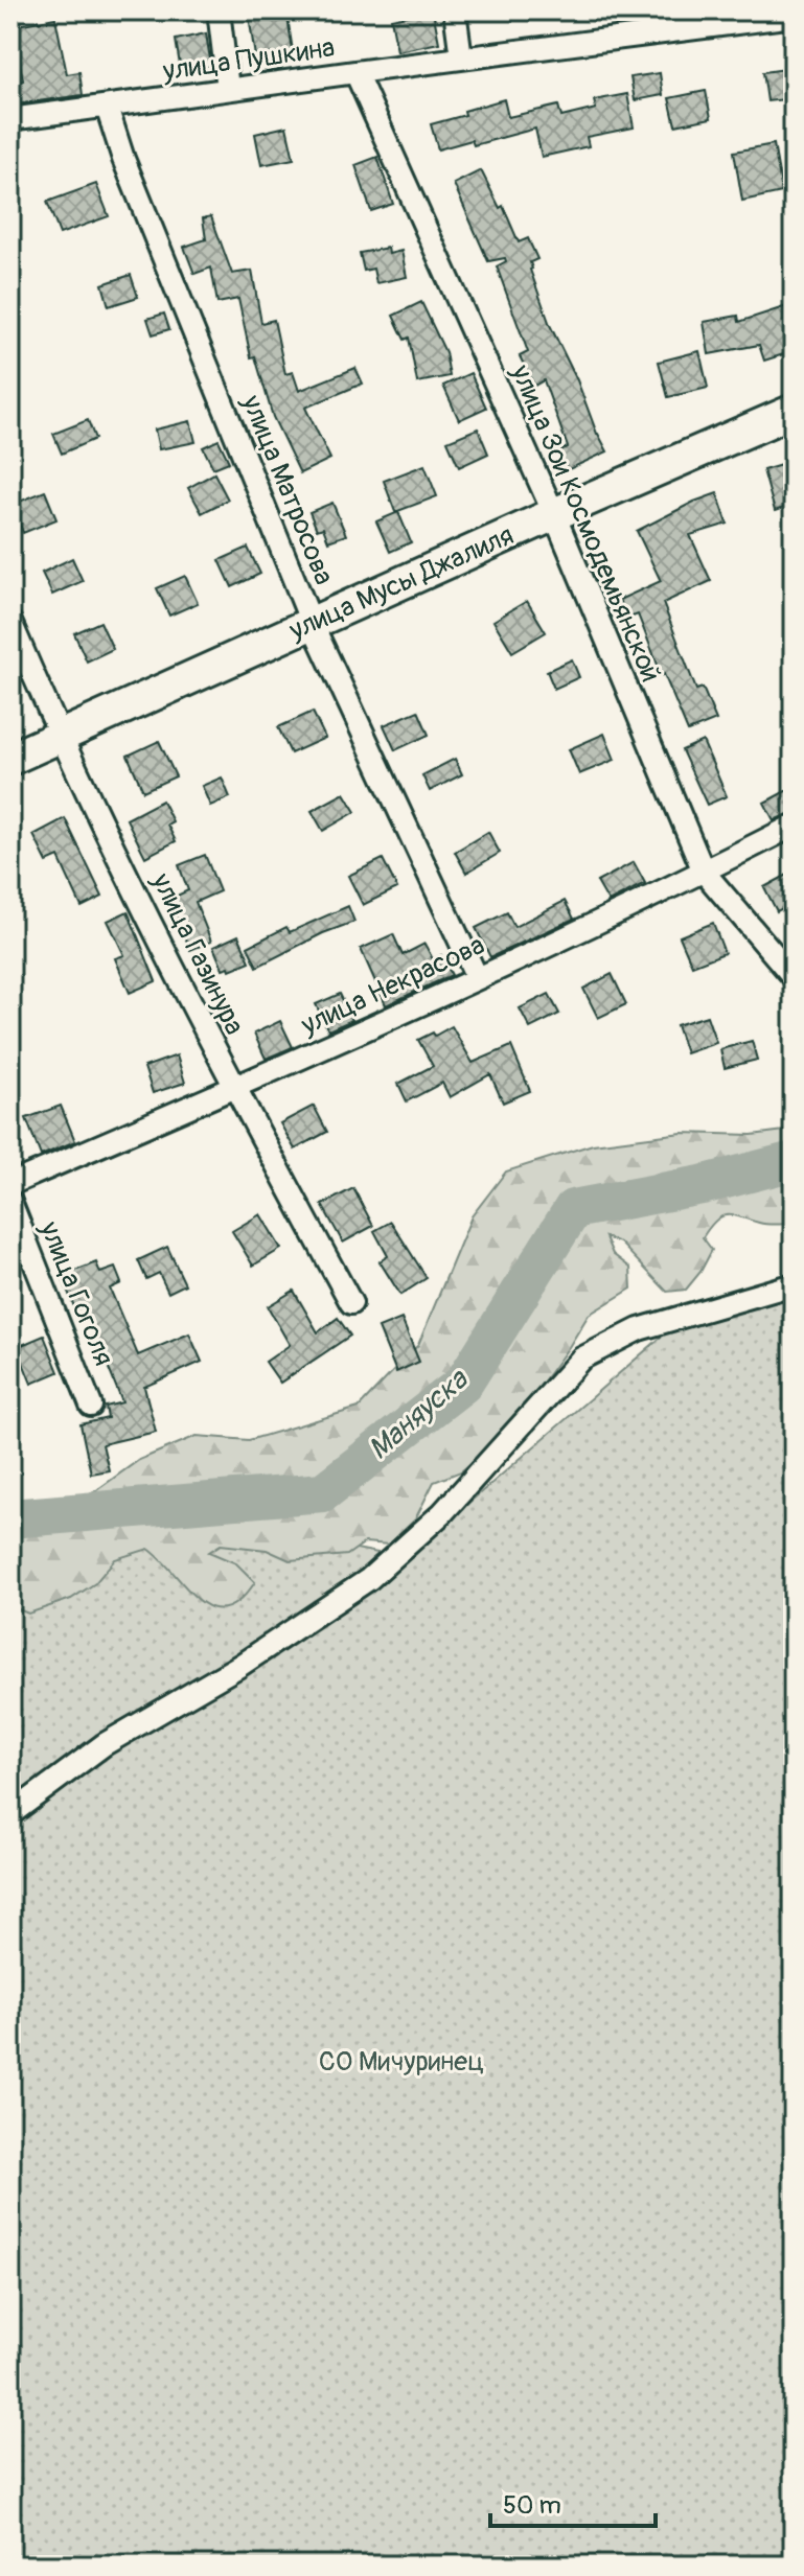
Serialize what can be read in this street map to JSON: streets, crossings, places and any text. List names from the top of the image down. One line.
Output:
{"streets":{"main road":["улица Мусы Джалиля"],"street":["улица Пушкина","улица Матросова","улица Зои Космодемьянской","улица Газинура","улица Некрасова","улица Гоголя"]},"crossings":[["улица Пушкина","улица Матросова"],["улица Пушкина","улица Зои Космодемьянской"],["улица Матросова","улица Мусы Джалиля"],["улица Матросова","улица Некрасова"],["улица Зои Космодемьянской","улица Мусы Джалиля"],["улица Зои Космодемьянской","улица Некрасова"],["улица Мусы Джалиля","улица Газинура"],["улица Газинура","улица Некрасова"]],"water":["Маняуска"],"parks":["СО Мичуринец"],"scale_bar":"50 m"}
